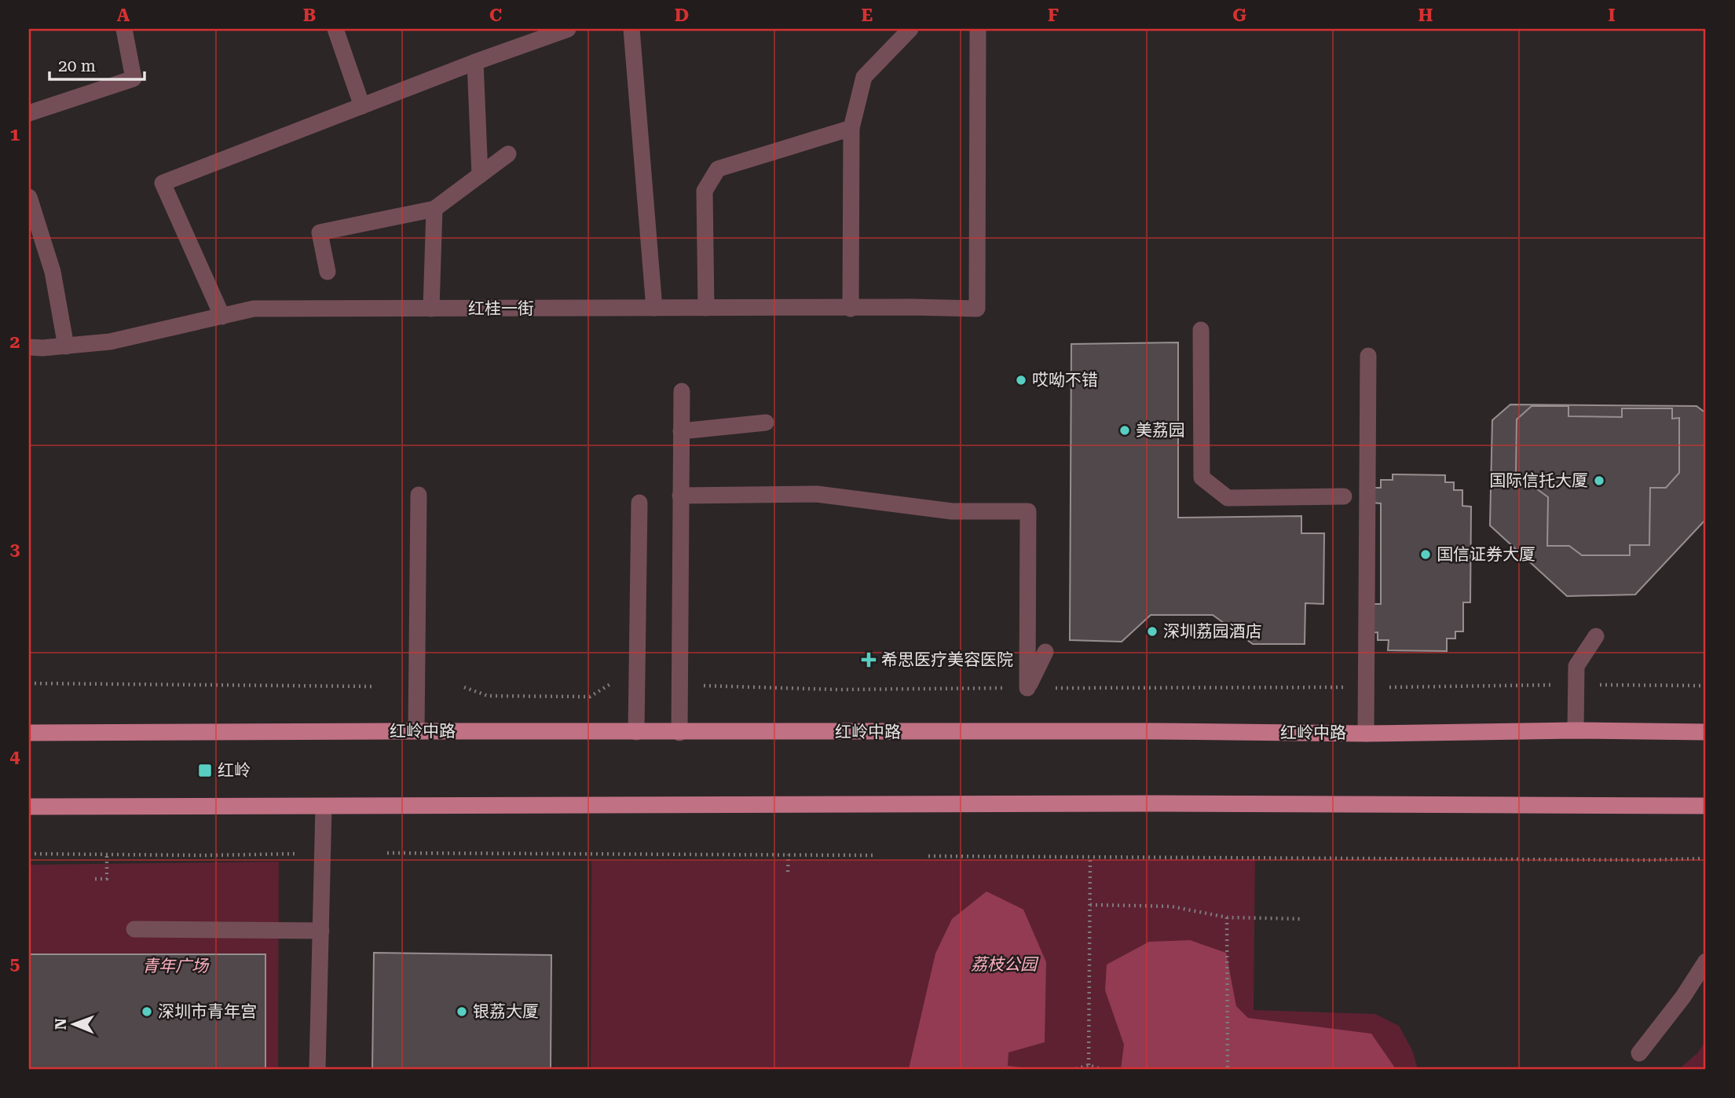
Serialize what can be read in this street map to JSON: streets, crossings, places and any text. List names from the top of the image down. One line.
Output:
{"streets":{"main road":["红岭中路"],"street":["红桂一街"]},"parks":["荔枝公园","青年广场"],"places":{"other":["哎呦不错","美荔园","国际信托大厦","国信证券大厦","深圳荔园酒店","深圳市青年宫","银荔大厦"],"health":["希思医疗美容医院"],"transit":["红岭"]},"scale_bar":"20 m","north":"left","grid":{"columns":["A","B","C","D","E","F","G","H","I"],"rows":["1","2","3","4","5"]}}
